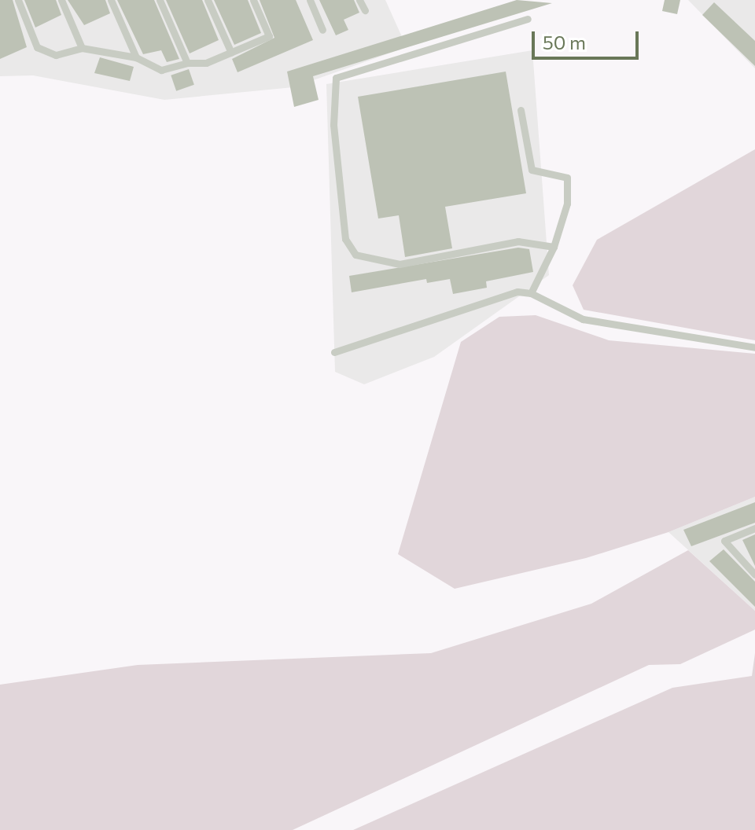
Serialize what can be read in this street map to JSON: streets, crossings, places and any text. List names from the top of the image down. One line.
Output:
{"scale_bar":"50 m"}
